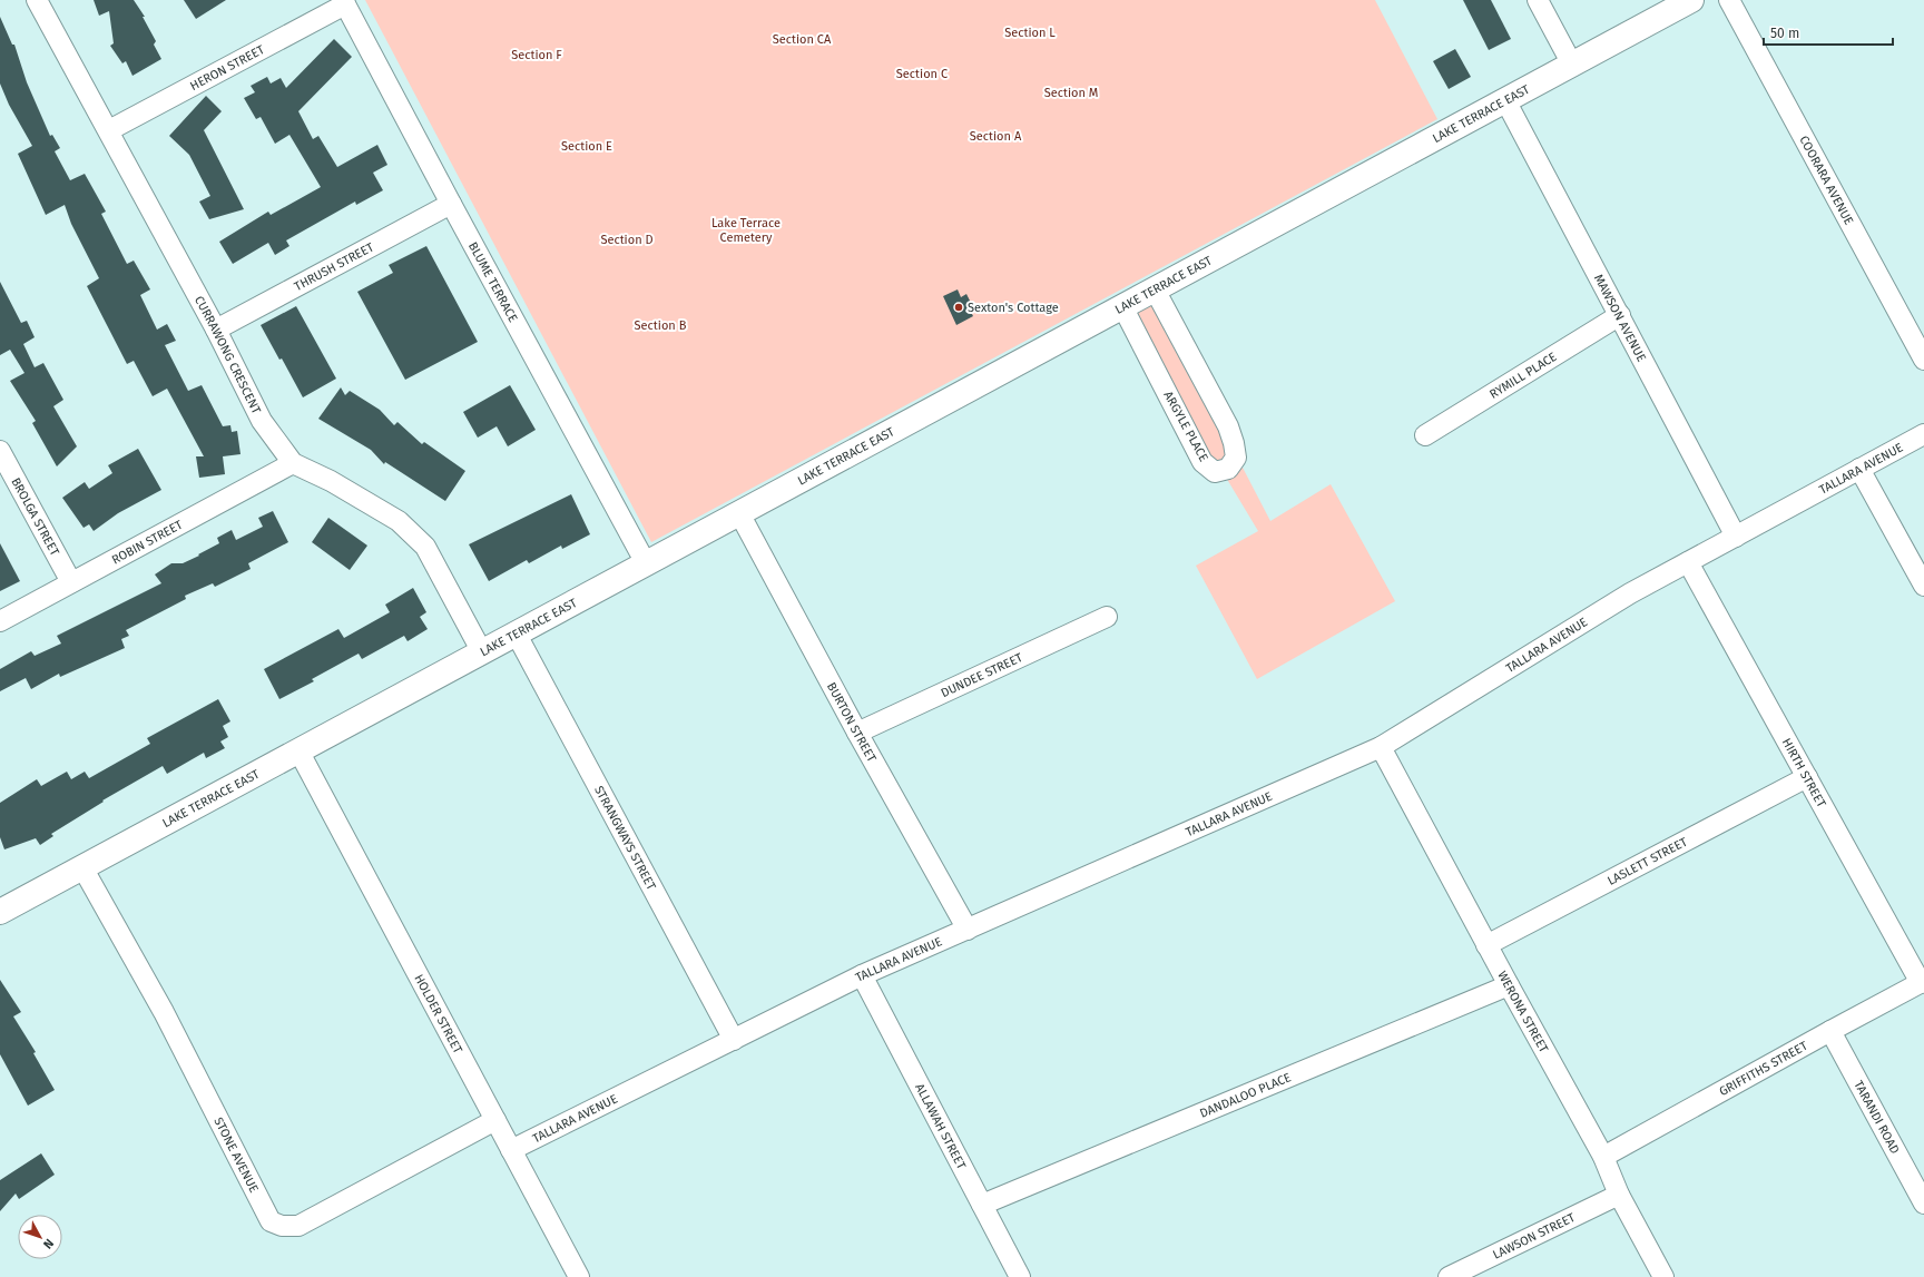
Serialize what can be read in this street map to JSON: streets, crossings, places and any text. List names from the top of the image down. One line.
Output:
{"streets":{"street":["HERON STREET","LAKE TERRACE EAST","COORARA AVENUE","THRUSH STREET","BLUME TERRACE","MAWSON AVENUE","CURRAWONG CRESCENT","RYMILL PLACE","ARGYLE PLACE","TALLARA AVENUE","BROLGA STREET","ROBIN STREET","DUNDEE STREET","BURTON STREET","HIRTH STREET","STRANGWAYS STREET","LASLETT STREET","WERONA STREET","HOLDER STREET","GRIFFITHS STREET","DANDALOO PLACE","TARANDI ROAD","ALLAWAH STREET","STONE AVENUE","LAWSON STREET"]},"crossings":[["HERON STREET","BLUME TERRACE"],["HERON STREET","CURRAWONG CRESCENT"],["LAKE TERRACE EAST","BLUME TERRACE"],["LAKE TERRACE EAST","MAWSON AVENUE"],["LAKE TERRACE EAST","CURRAWONG CRESCENT"],["LAKE TERRACE EAST","ARGYLE PLACE"],["LAKE TERRACE EAST","BURTON STREET"],["LAKE TERRACE EAST","STRANGWAYS STREET"],["LAKE TERRACE EAST","HOLDER STREET"],["LAKE TERRACE EAST","STONE AVENUE"],["THRUSH STREET","BLUME TERRACE"],["THRUSH STREET","CURRAWONG CRESCENT"],["MAWSON AVENUE","RYMILL PLACE"],["MAWSON AVENUE","TALLARA AVENUE"],["CURRAWONG CRESCENT","ROBIN STREET"],["TALLARA AVENUE","BURTON STREET"],["TALLARA AVENUE","HIRTH STREET"],["TALLARA AVENUE","STRANGWAYS STREET"],["TALLARA AVENUE","WERONA STREET"],["TALLARA AVENUE","HOLDER STREET"],["TALLARA AVENUE","ALLAWAH STREET"],["BROLGA STREET","ROBIN STREET"],["DUNDEE STREET","BURTON STREET"],["HIRTH STREET","LASLETT STREET"],["HIRTH STREET","GRIFFITHS STREET"],["LASLETT STREET","WERONA STREET"],["WERONA STREET","GRIFFITHS STREET"],["WERONA STREET","DANDALOO PLACE"],["WERONA STREET","LAWSON STREET"],["HOLDER STREET","STONE AVENUE"],["GRIFFITHS STREET","TARANDI ROAD"],["DANDALOO PLACE","ALLAWAH STREET"]],"parks":["Section L","Section CA","Section F","Section C","Section M","Section A","Section E","Lake Terrace Cemetery","Section D","Section B"],"places":["Sexton's Cottage"],"scale_bar":"50 m","north":"bottom right"}
